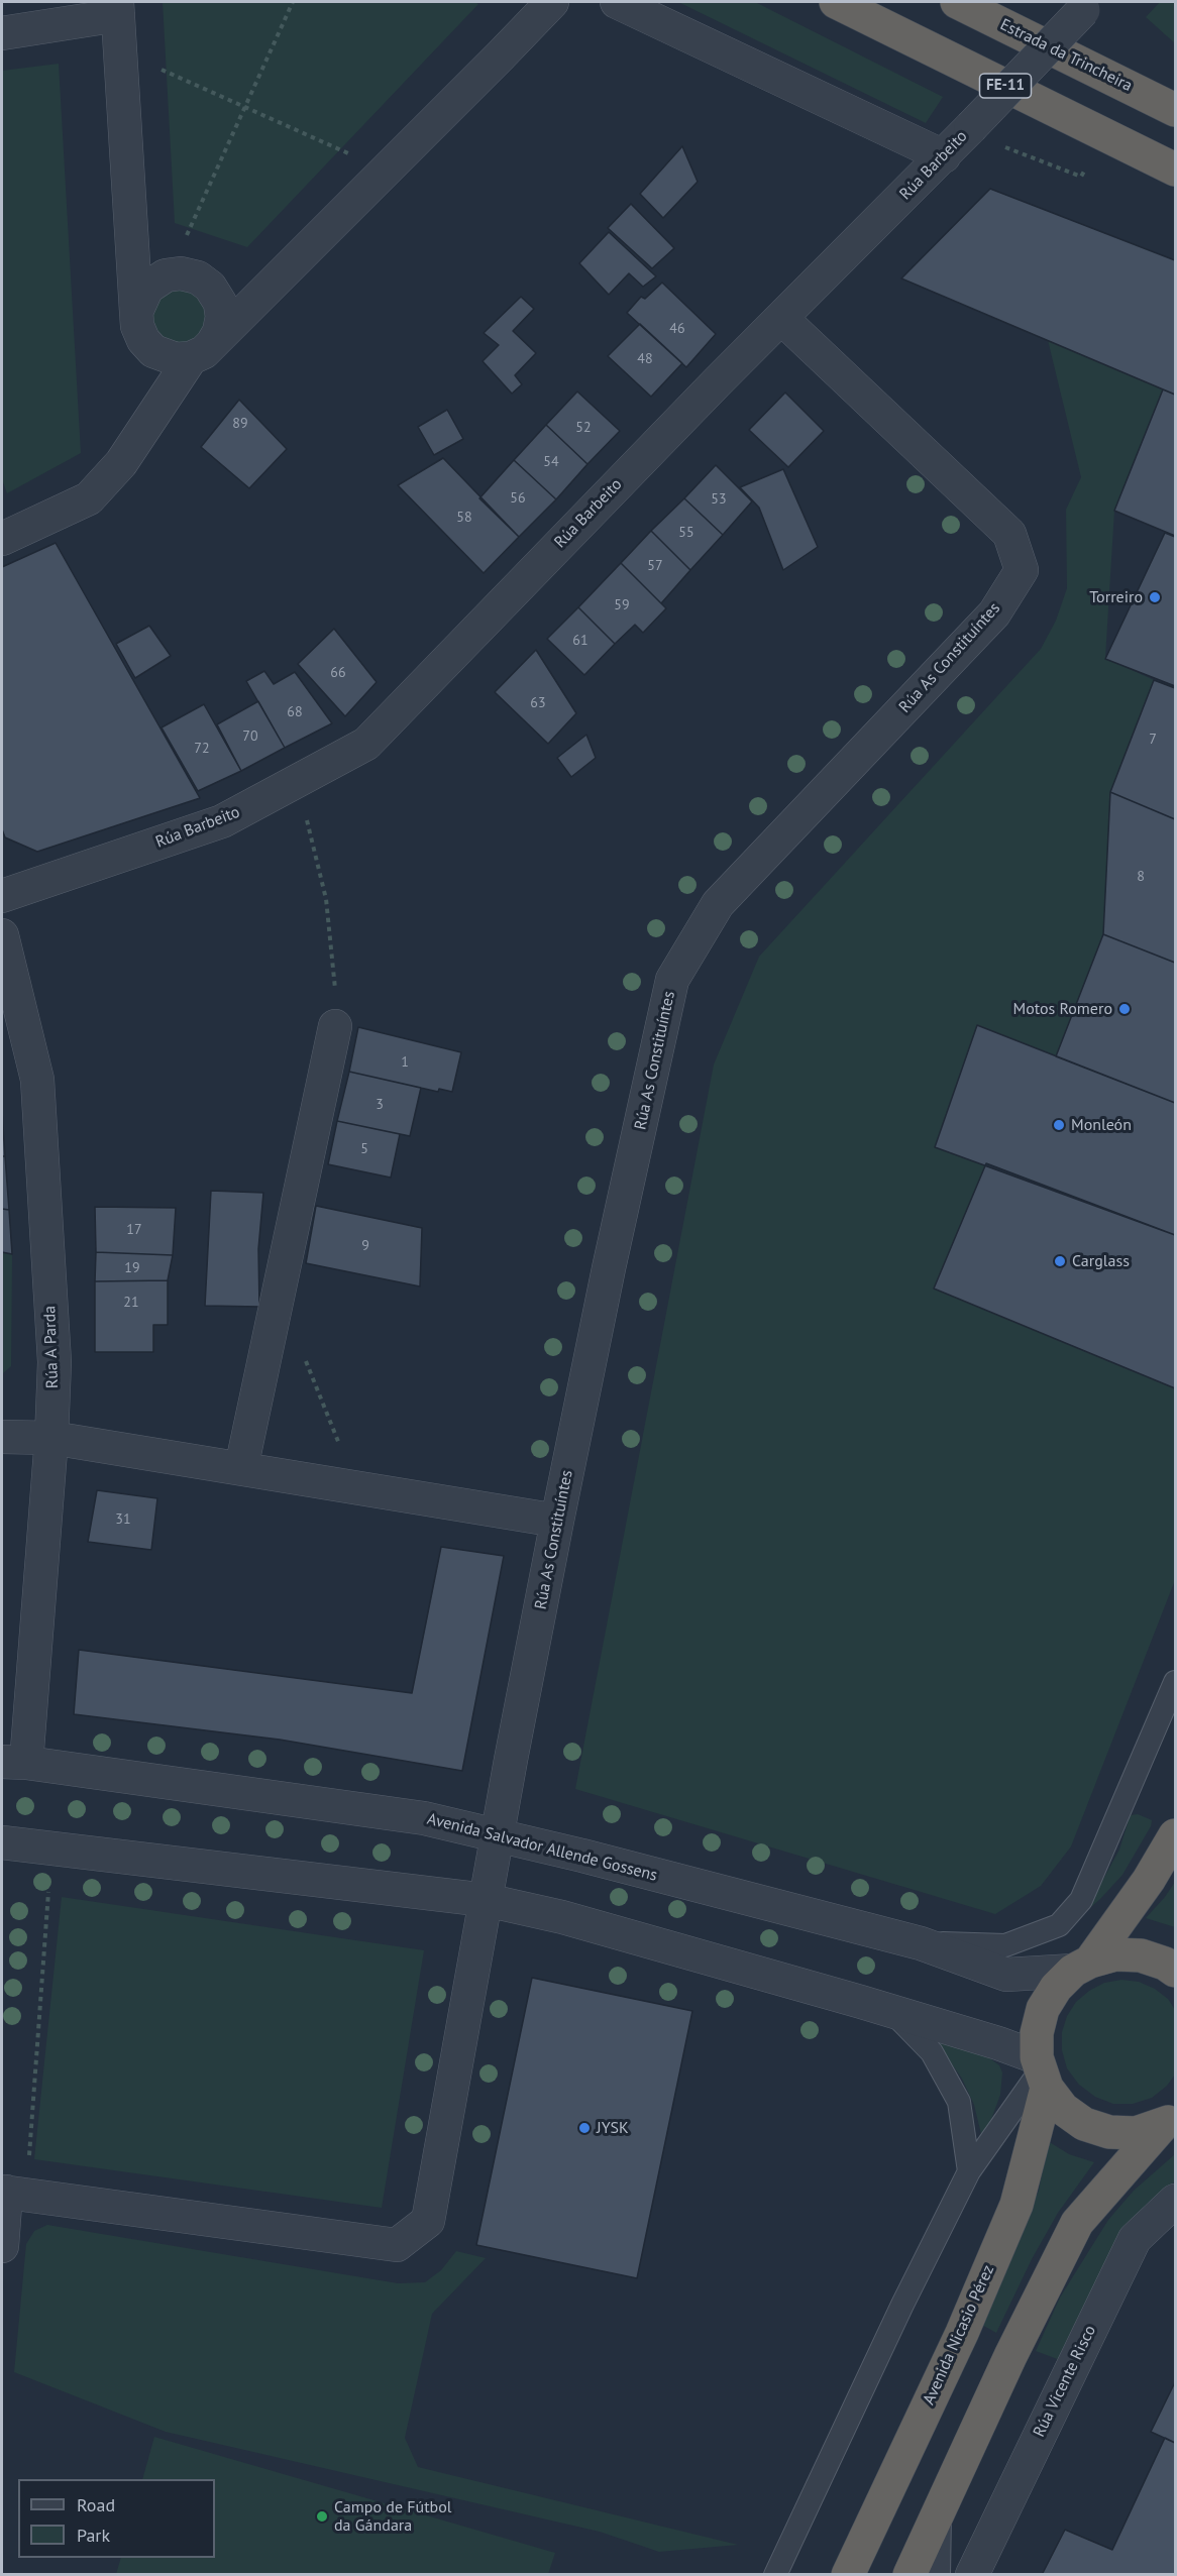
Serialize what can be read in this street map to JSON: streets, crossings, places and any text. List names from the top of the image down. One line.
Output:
{"streets":{"highway":["Estrada da Trincheira","FE-11","Avenida Nicasio Pérez"],"street":["Rúa Barbeito","Rúa As Constituíntes","Rúa A Parda","Avenida Salvador Allende Gossens","Rúa Vicente Risco"]},"crossings":[["Rúa Barbeito","Rúa As Constituíntes"],["Rúa As Constituíntes","Avenida Salvador Allende Gossens"],["Rúa A Parda","Avenida Salvador Allende Gossens"],["Avenida Salvador Allende Gossens","Avenida Nicasio Pérez"]],"places":["Torreiro","Motos Romero","Monleón","Carglass","JYSK","Campo de Fútbol da Gándara"],"house_numbers":["46","48","89","52","54","56","53","58","55","57","59","61","66","63","68","70","7","72","8","1","3","5","17","9","19","21","31"],"legend":["Road","Park"]}
